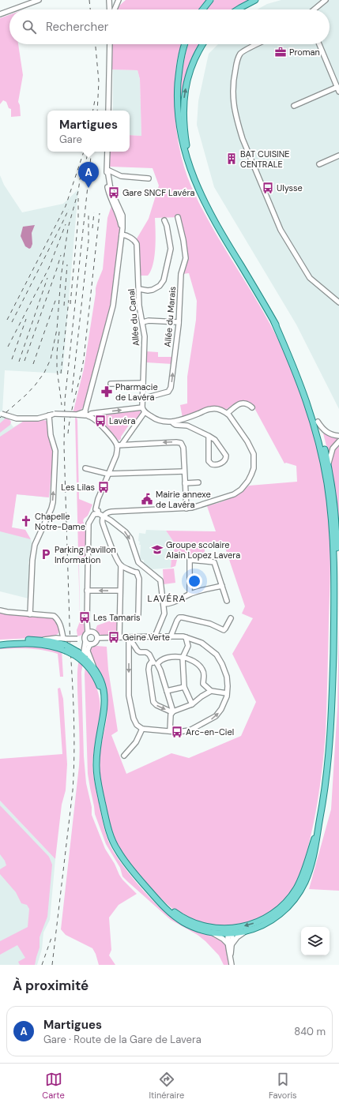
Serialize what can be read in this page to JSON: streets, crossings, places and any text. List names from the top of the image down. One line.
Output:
{"streets":{"street":["Allée du Marais","Allée du Canal"]},"crossings":[["Allée du Marais","Allée du Canal"]],"one_way":["Allée du Marais"],"districts":["LAVÉRA"],"places":{"office":["Proman"],"building":["BAT CUISINE CENTRALE"],"bus stop":["Ulysse","Gare SNCF Lavéra","Lavéra","Les Lilas","Les Tamaris","Geine Verte","Arc-en-Ciel"],"pharmacy":["Pharmacie de Lavéra"],"public building":["Mairie annexe de Lavéra"],"church":["Chapelle Notre-Dame"],"school or university":["Groupe scolaire Alain Lopez Lavera"],"parking":["Parking Pavillon Information"]},"page":{"search":"Rechercher","popup":["Martigues","Gare"],"pins":"A","heading":"À proximité","list":[{"mark":"A","name":"Martigues","note":"Gare · Route de la Gare de Lavera","value":"840 m"}],"nav":["Carte","Itinéraire","Favoris"]}}
